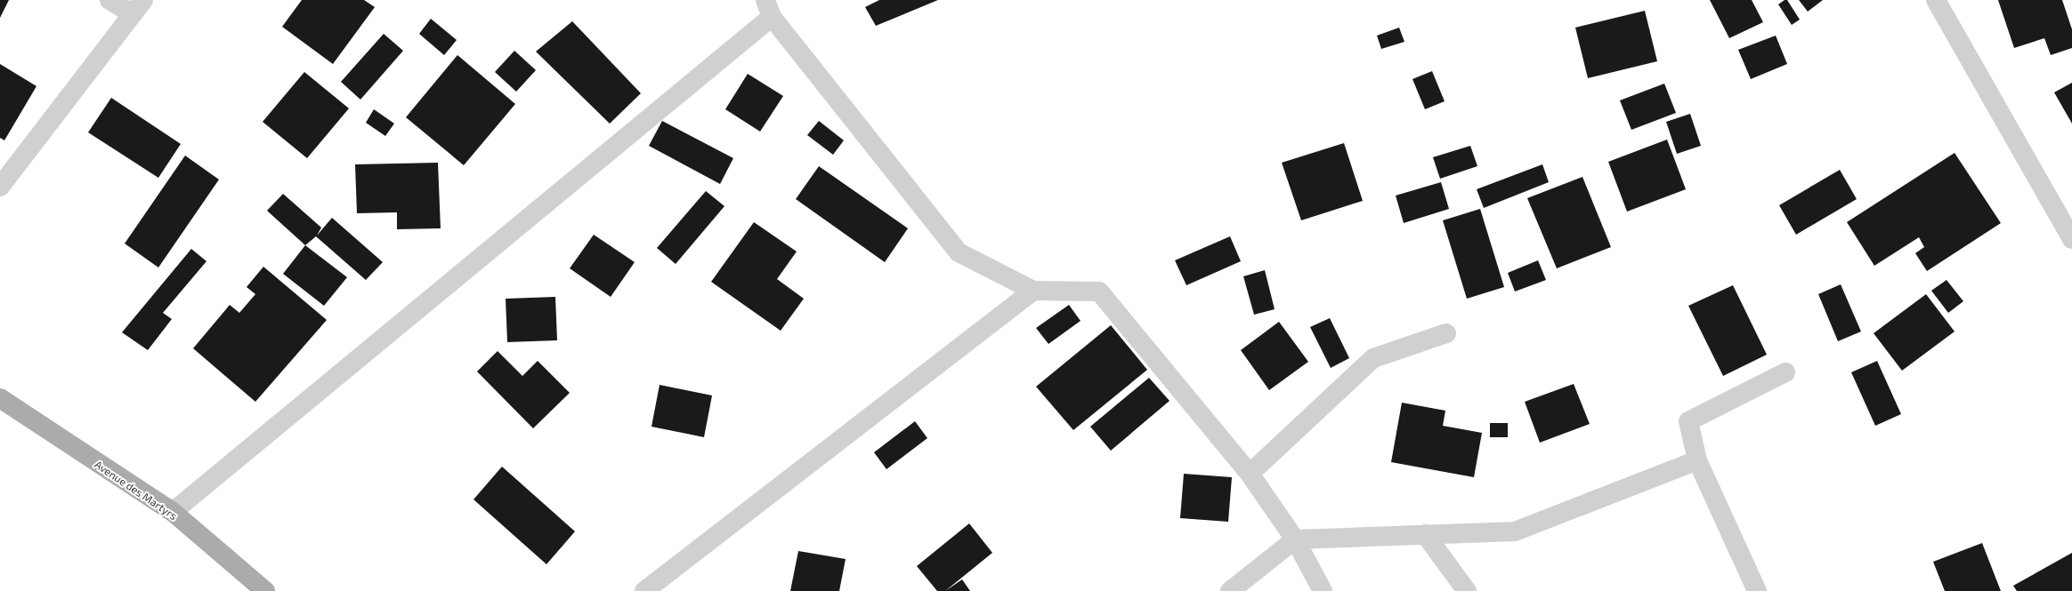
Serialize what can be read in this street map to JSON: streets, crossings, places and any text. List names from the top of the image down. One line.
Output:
{"streets":{"main road":["Avenue des Martyrs"]}}
